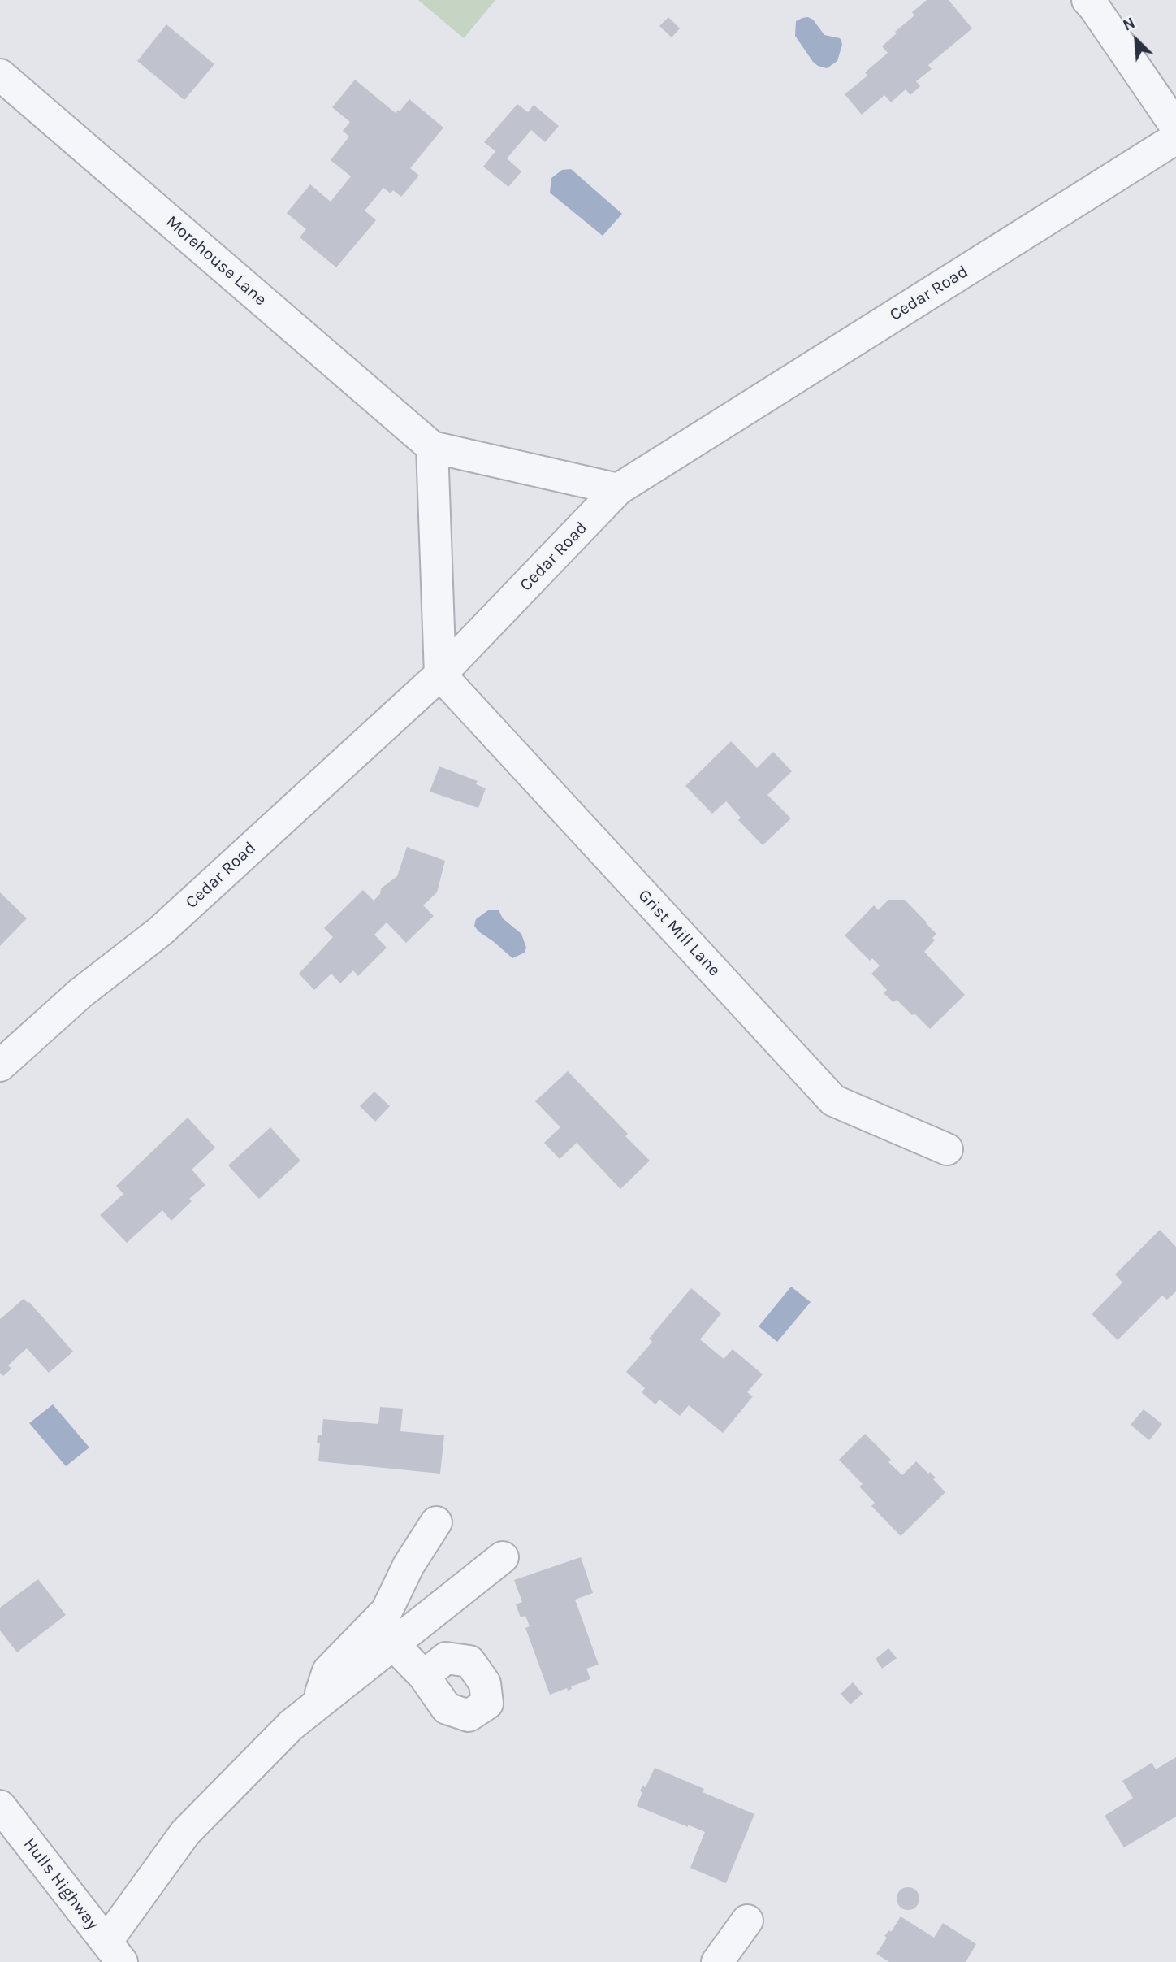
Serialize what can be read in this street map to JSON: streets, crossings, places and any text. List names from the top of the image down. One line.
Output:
{"streets":{"street":["Morehouse Lane","Cedar Road","Grist Mill Lane","Hulls Highway"]},"crossings":[["Morehouse Lane","Cedar Road"],["Cedar Road","Grist Mill Lane"]],"north":"top left"}
